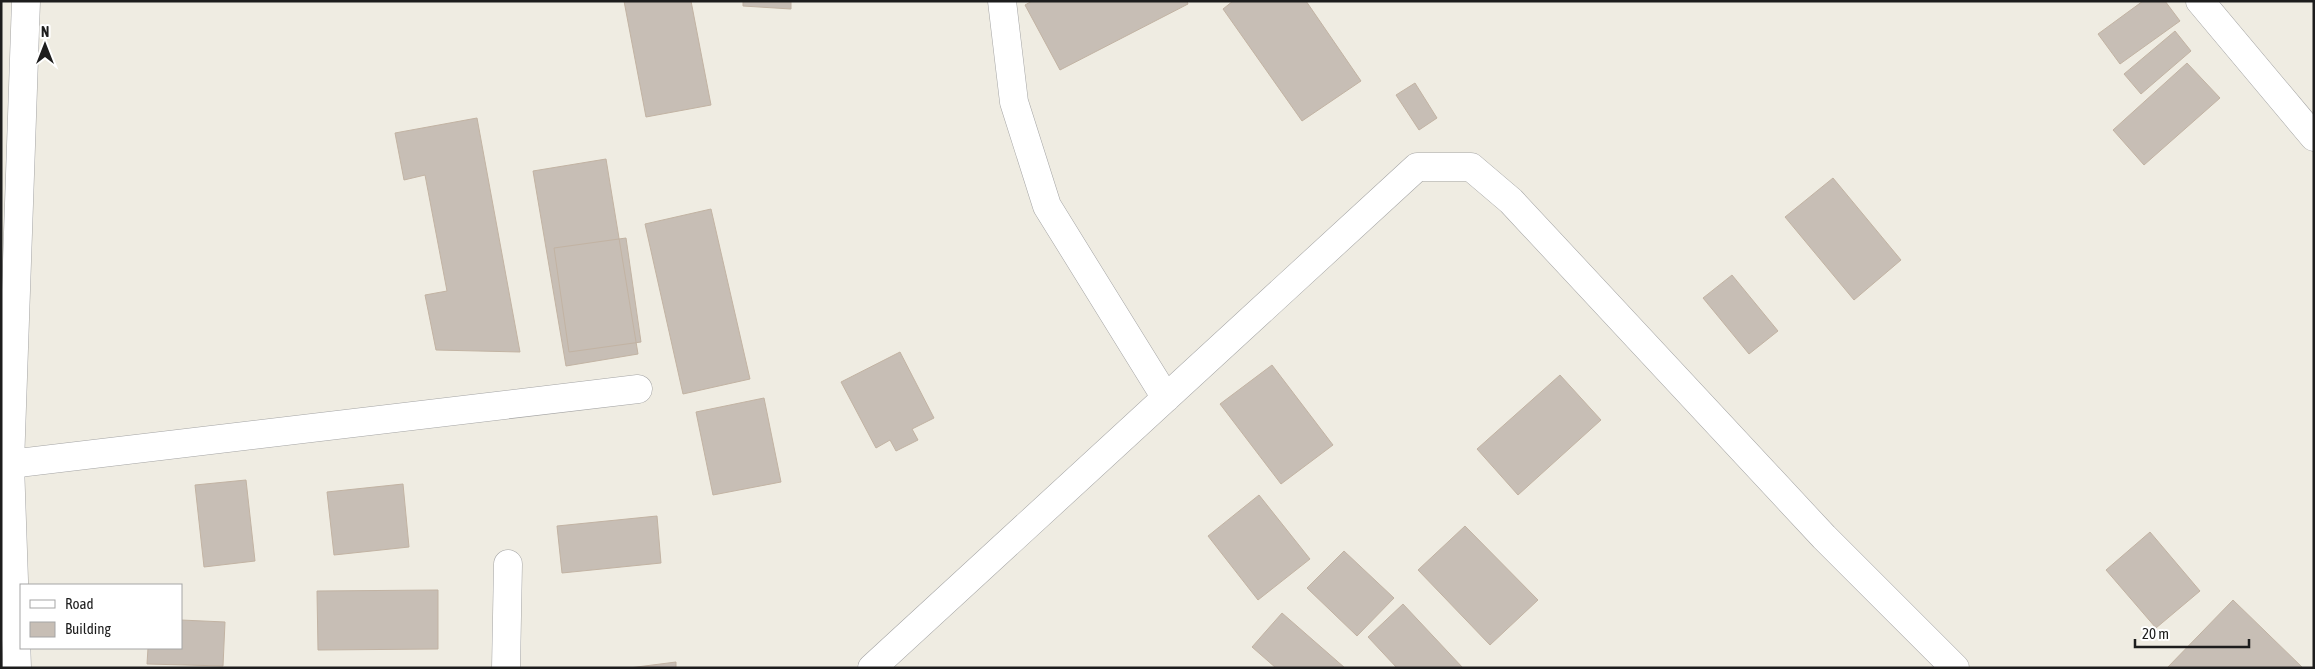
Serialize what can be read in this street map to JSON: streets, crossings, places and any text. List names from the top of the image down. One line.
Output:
{"legend":["Road","Building"],"scale_bar":"20 m","north":"top"}
